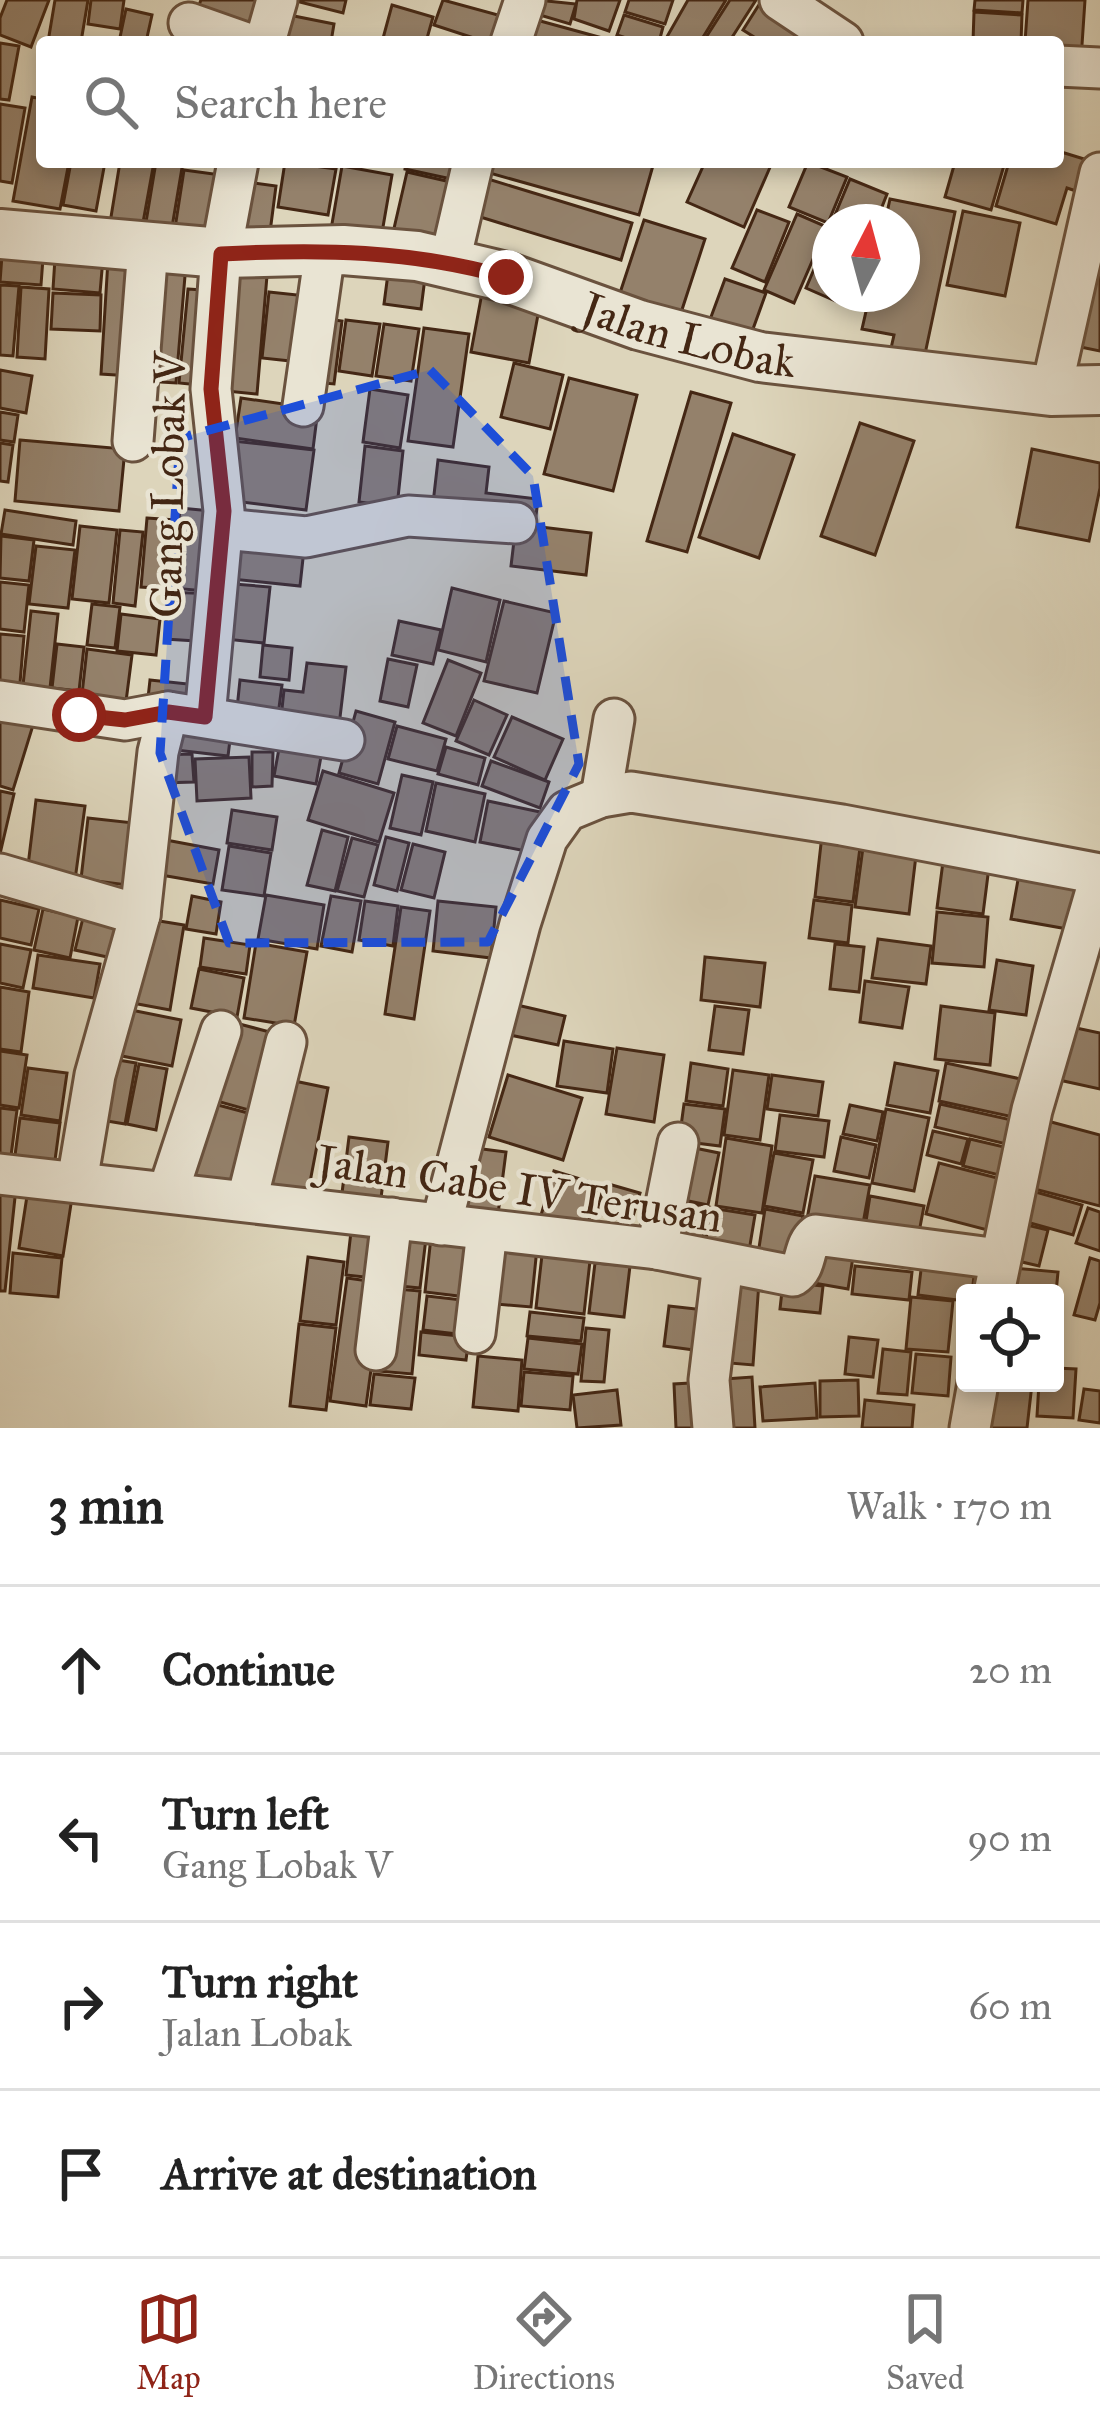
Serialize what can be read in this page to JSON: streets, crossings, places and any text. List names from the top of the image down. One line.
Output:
{"streets":{"street":["Jalan Lobak","Gang Lobak V","Jalan Cabe IV Terusan"]},"crossings":[["Jalan Lobak","Gang Lobak V"],["Gang Lobak V","Jalan Cabe IV Terusan"]],"north":"top","page":{"search":"Search here","heading":["3 min","Walk · 170 m"],"list":[["Continue","20 m"],["Turn left","Gang Lobak V","90 m"],["Turn right","Jalan Lobak","60 m"],"Arrive at destination"],"nav":["Map","Directions","Saved"]}}
